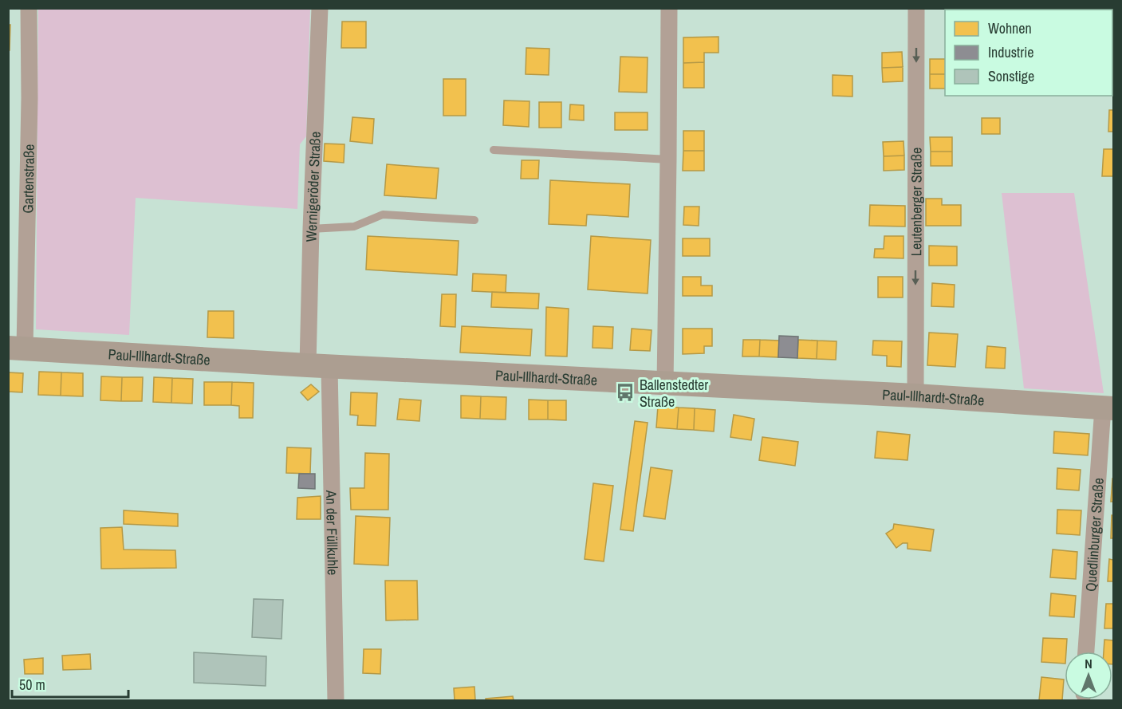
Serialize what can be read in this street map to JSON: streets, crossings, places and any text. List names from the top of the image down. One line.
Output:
{"streets":{"street":["Gartenstraße","Wernigeröder Straße","Leutenberger Straße","Paul-Illhardt-Straße","An der Füllkuhle","Quedlinburger Straße"]},"crossings":[["Gartenstraße","Paul-Illhardt-Straße"],["Wernigeröder Straße","Paul-Illhardt-Straße"],["Wernigeröder Straße","An der Füllkuhle"],["Leutenberger Straße","Paul-Illhardt-Straße"],["Paul-Illhardt-Straße","An der Füllkuhle"],["Paul-Illhardt-Straße","Quedlinburger Straße"]],"one_way":["Leutenberger Straße"],"places":{"bus stop":["Ballenstedter Straße"]},"legend":["Wohnen","Industrie","Sonstige"],"scale_bar":"50 m","north":"top"}
